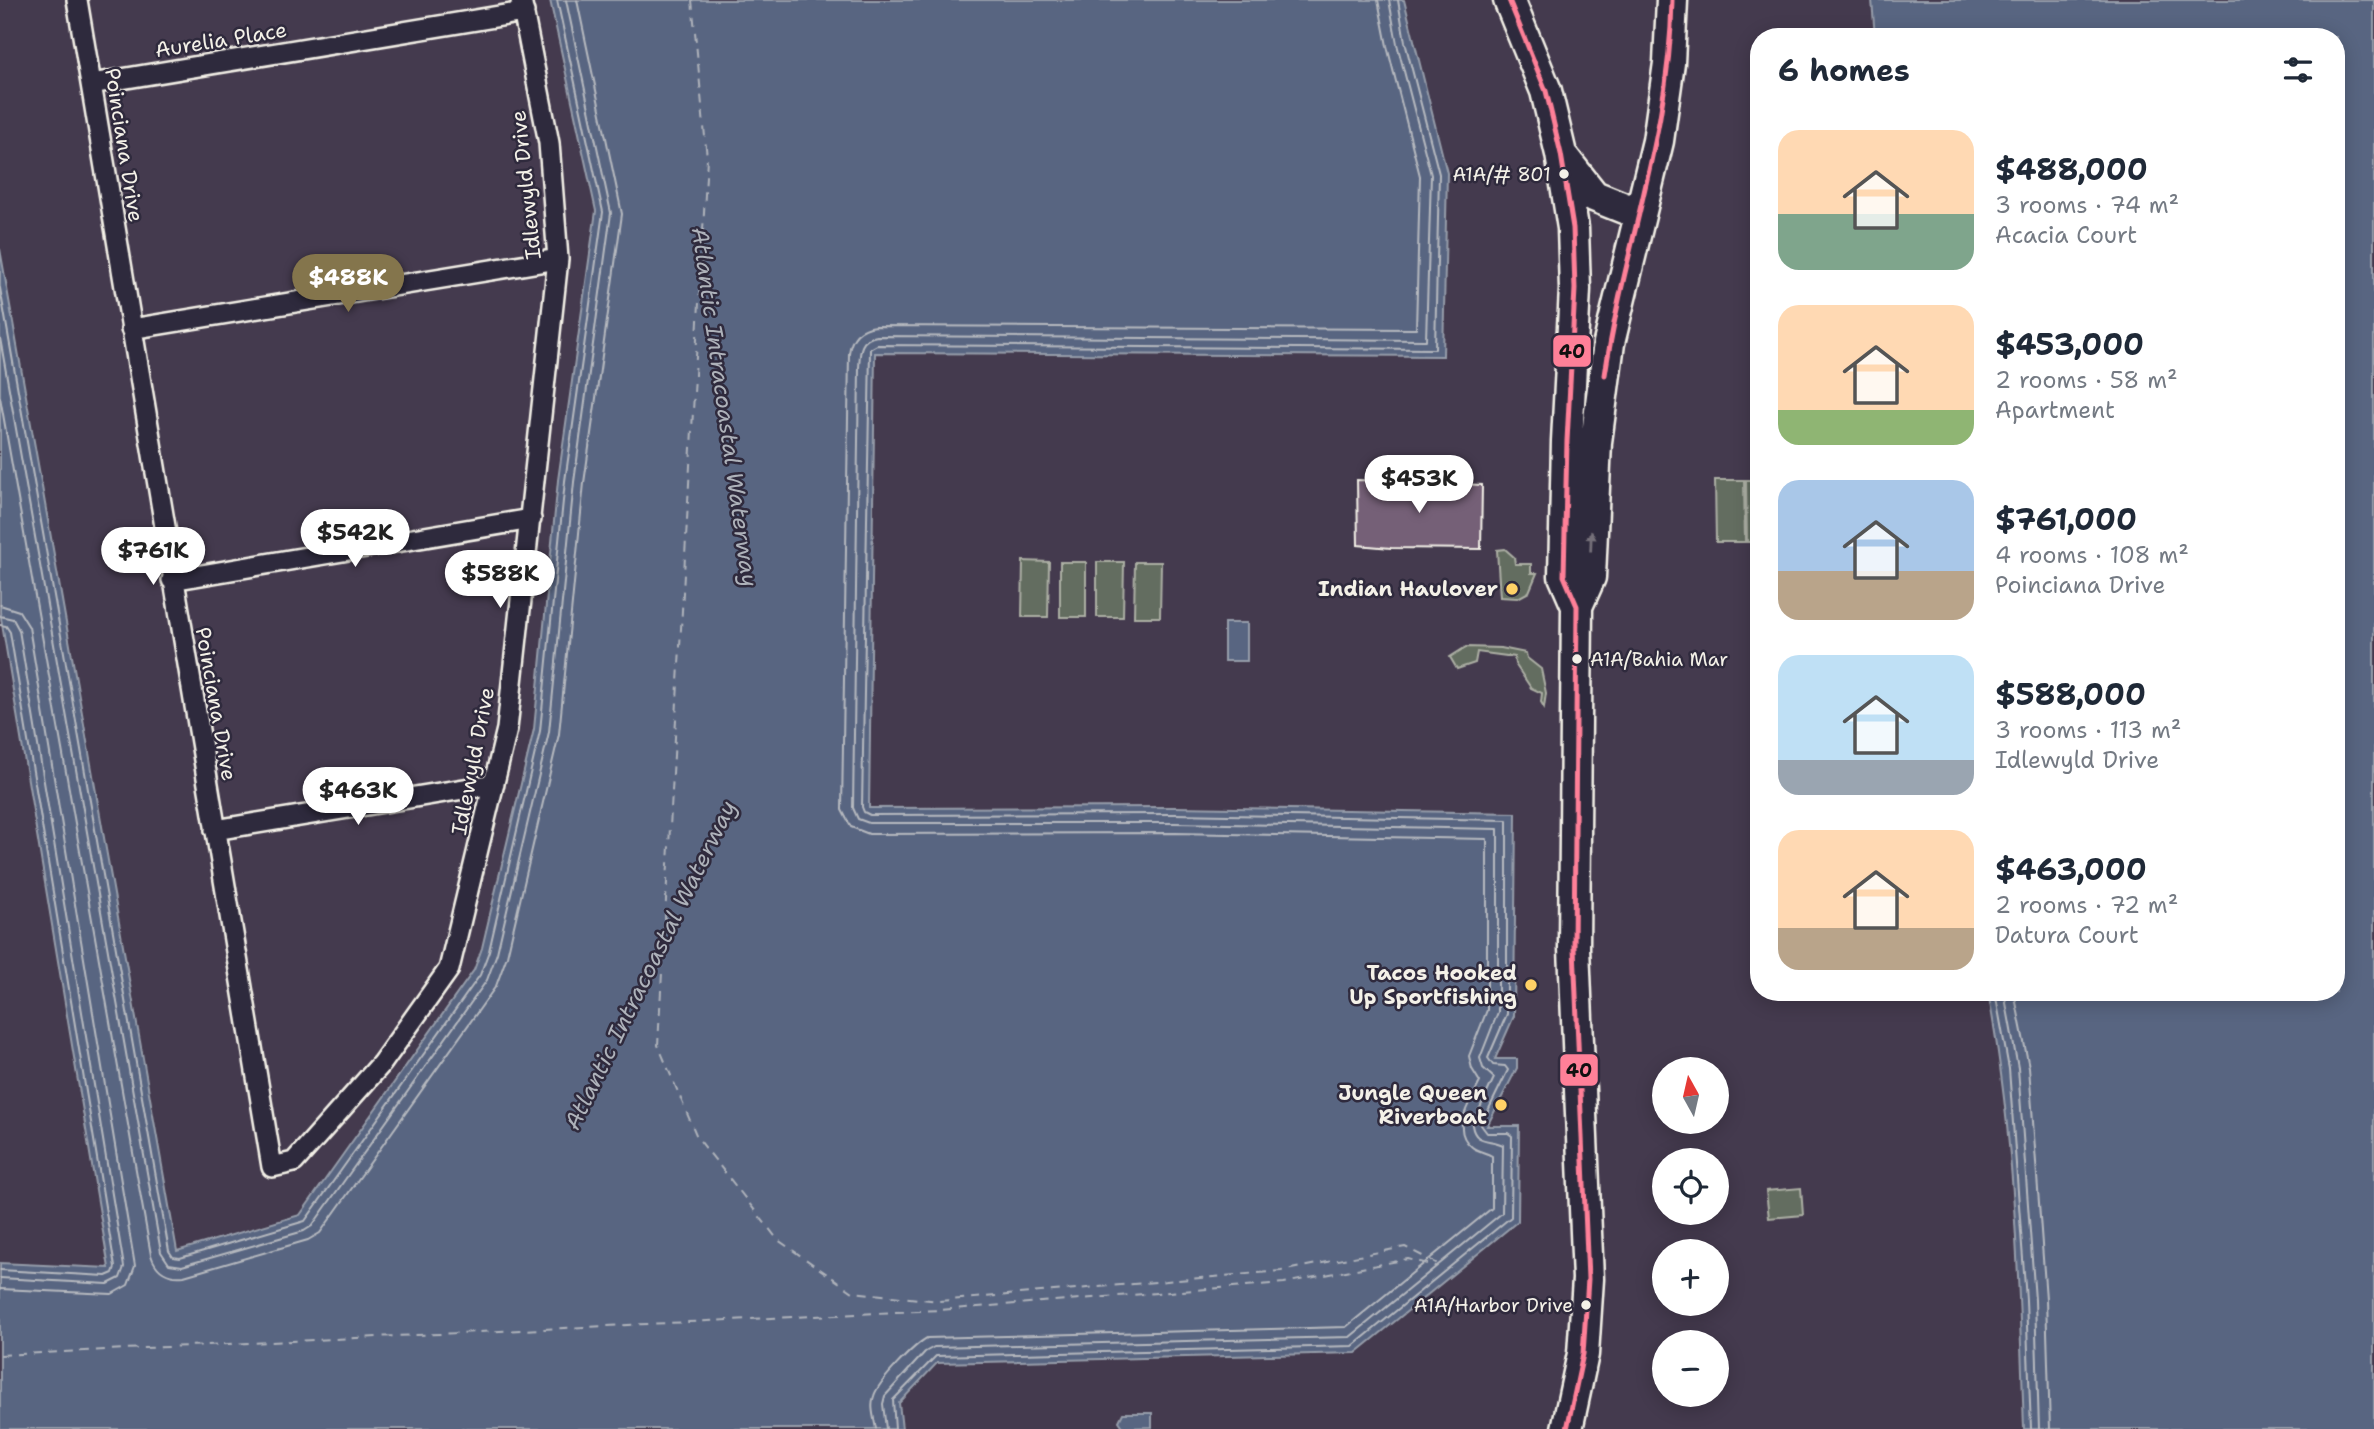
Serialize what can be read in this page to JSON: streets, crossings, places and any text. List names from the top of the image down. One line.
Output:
{"streets":{"street":["Aurelia Place","Poinciana Drive","Idlewyld Drive"]},"crossings":[["Aurelia Place","Poinciana Drive"],["Aurelia Place","Idlewyld Drive"],["Poinciana Drive","Idlewyld Drive"]],"water":["Atlantic Intracoastal Waterway"],"places":["A1A/# 801","Indian Haulover","A1A/Bahia Mar","Tacos Hooked Up Sportfishing","Jungle Queen Riverboat","A1A/Harbor Drive"],"lines":["transit line 40"],"north":"top","page":{"heading":"6 homes","list":[{"name":"$488,000","note":"3 rooms · 74 m² · Acacia Court"},{"name":"$453,000","note":"2 rooms · 58 m² · Apartment"},{"name":"$761,000","note":"4 rooms · 108 m² · Poinciana Drive"},{"name":"$588,000","note":"3 rooms · 113 m² · Idlewyld Drive"},{"name":"$463,000","note":"2 rooms · 72 m² · Datura Court"}],"price":["$488K","$453K","$542K","$761K","$588K","$463K"],"map_buttons":["+","−"]}}
